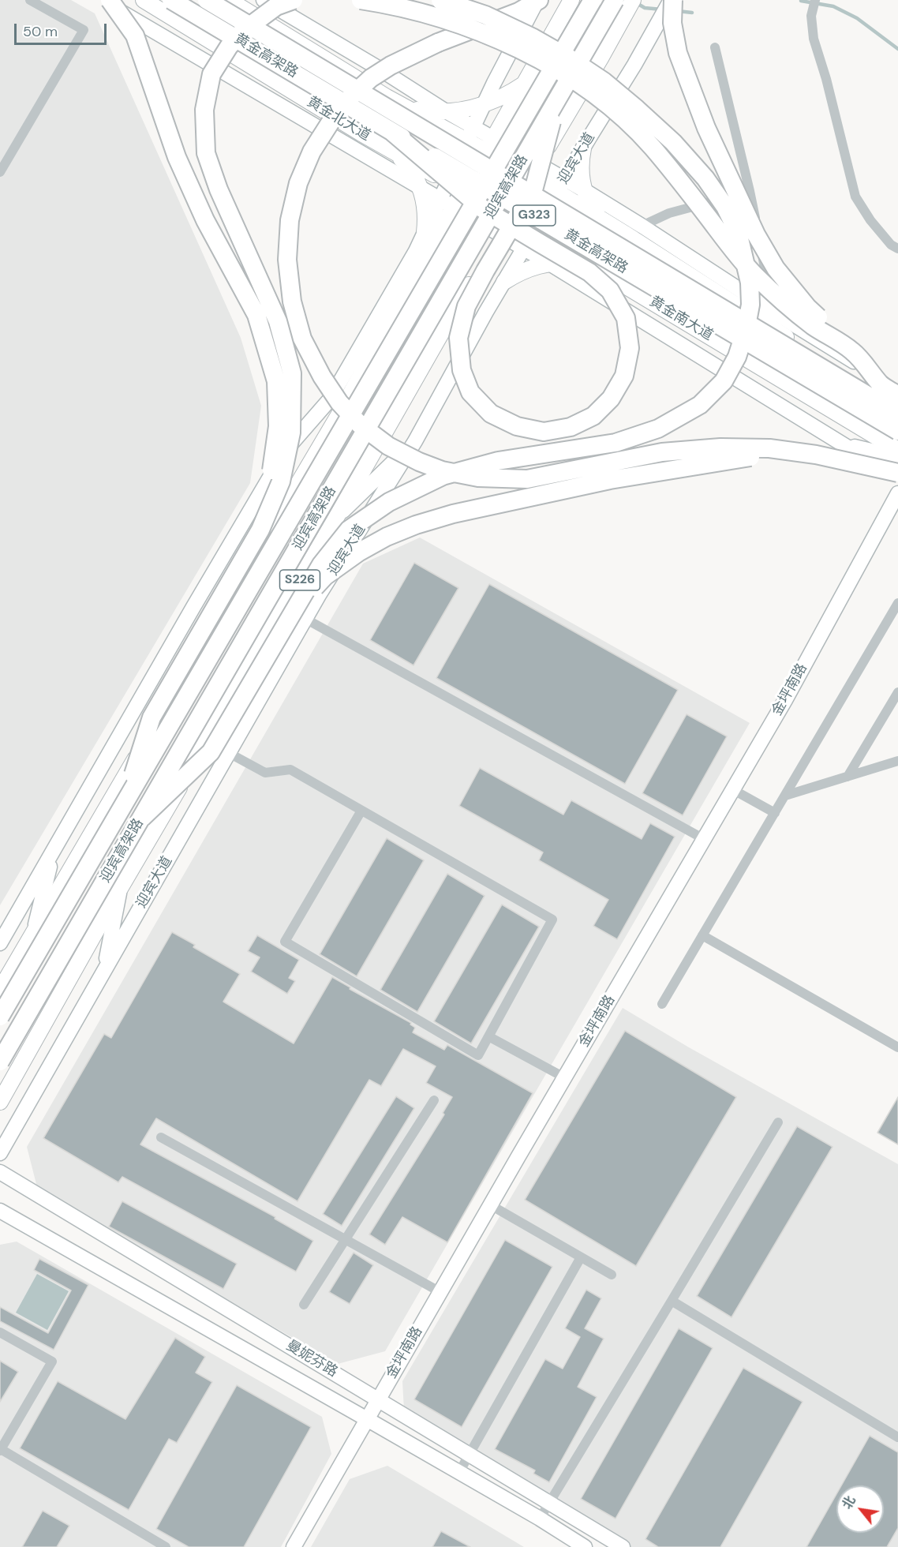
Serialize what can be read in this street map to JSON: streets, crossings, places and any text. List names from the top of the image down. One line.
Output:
{"streets":{"highway":["黄金高架路","迎宾高架路","G323"],"main road":["黄金北大道","迎宾大道","黄金南大道","S226"],"street":["金坪南路","曼妮芬路"]},"crossings":[["黄金高架路","黄金北大道"],["黄金北大道","黄金南大道"],["迎宾大道","黄金南大道"],["金坪南路","曼妮芬路"]],"scale_bar":"50 m","north":"top left"}
